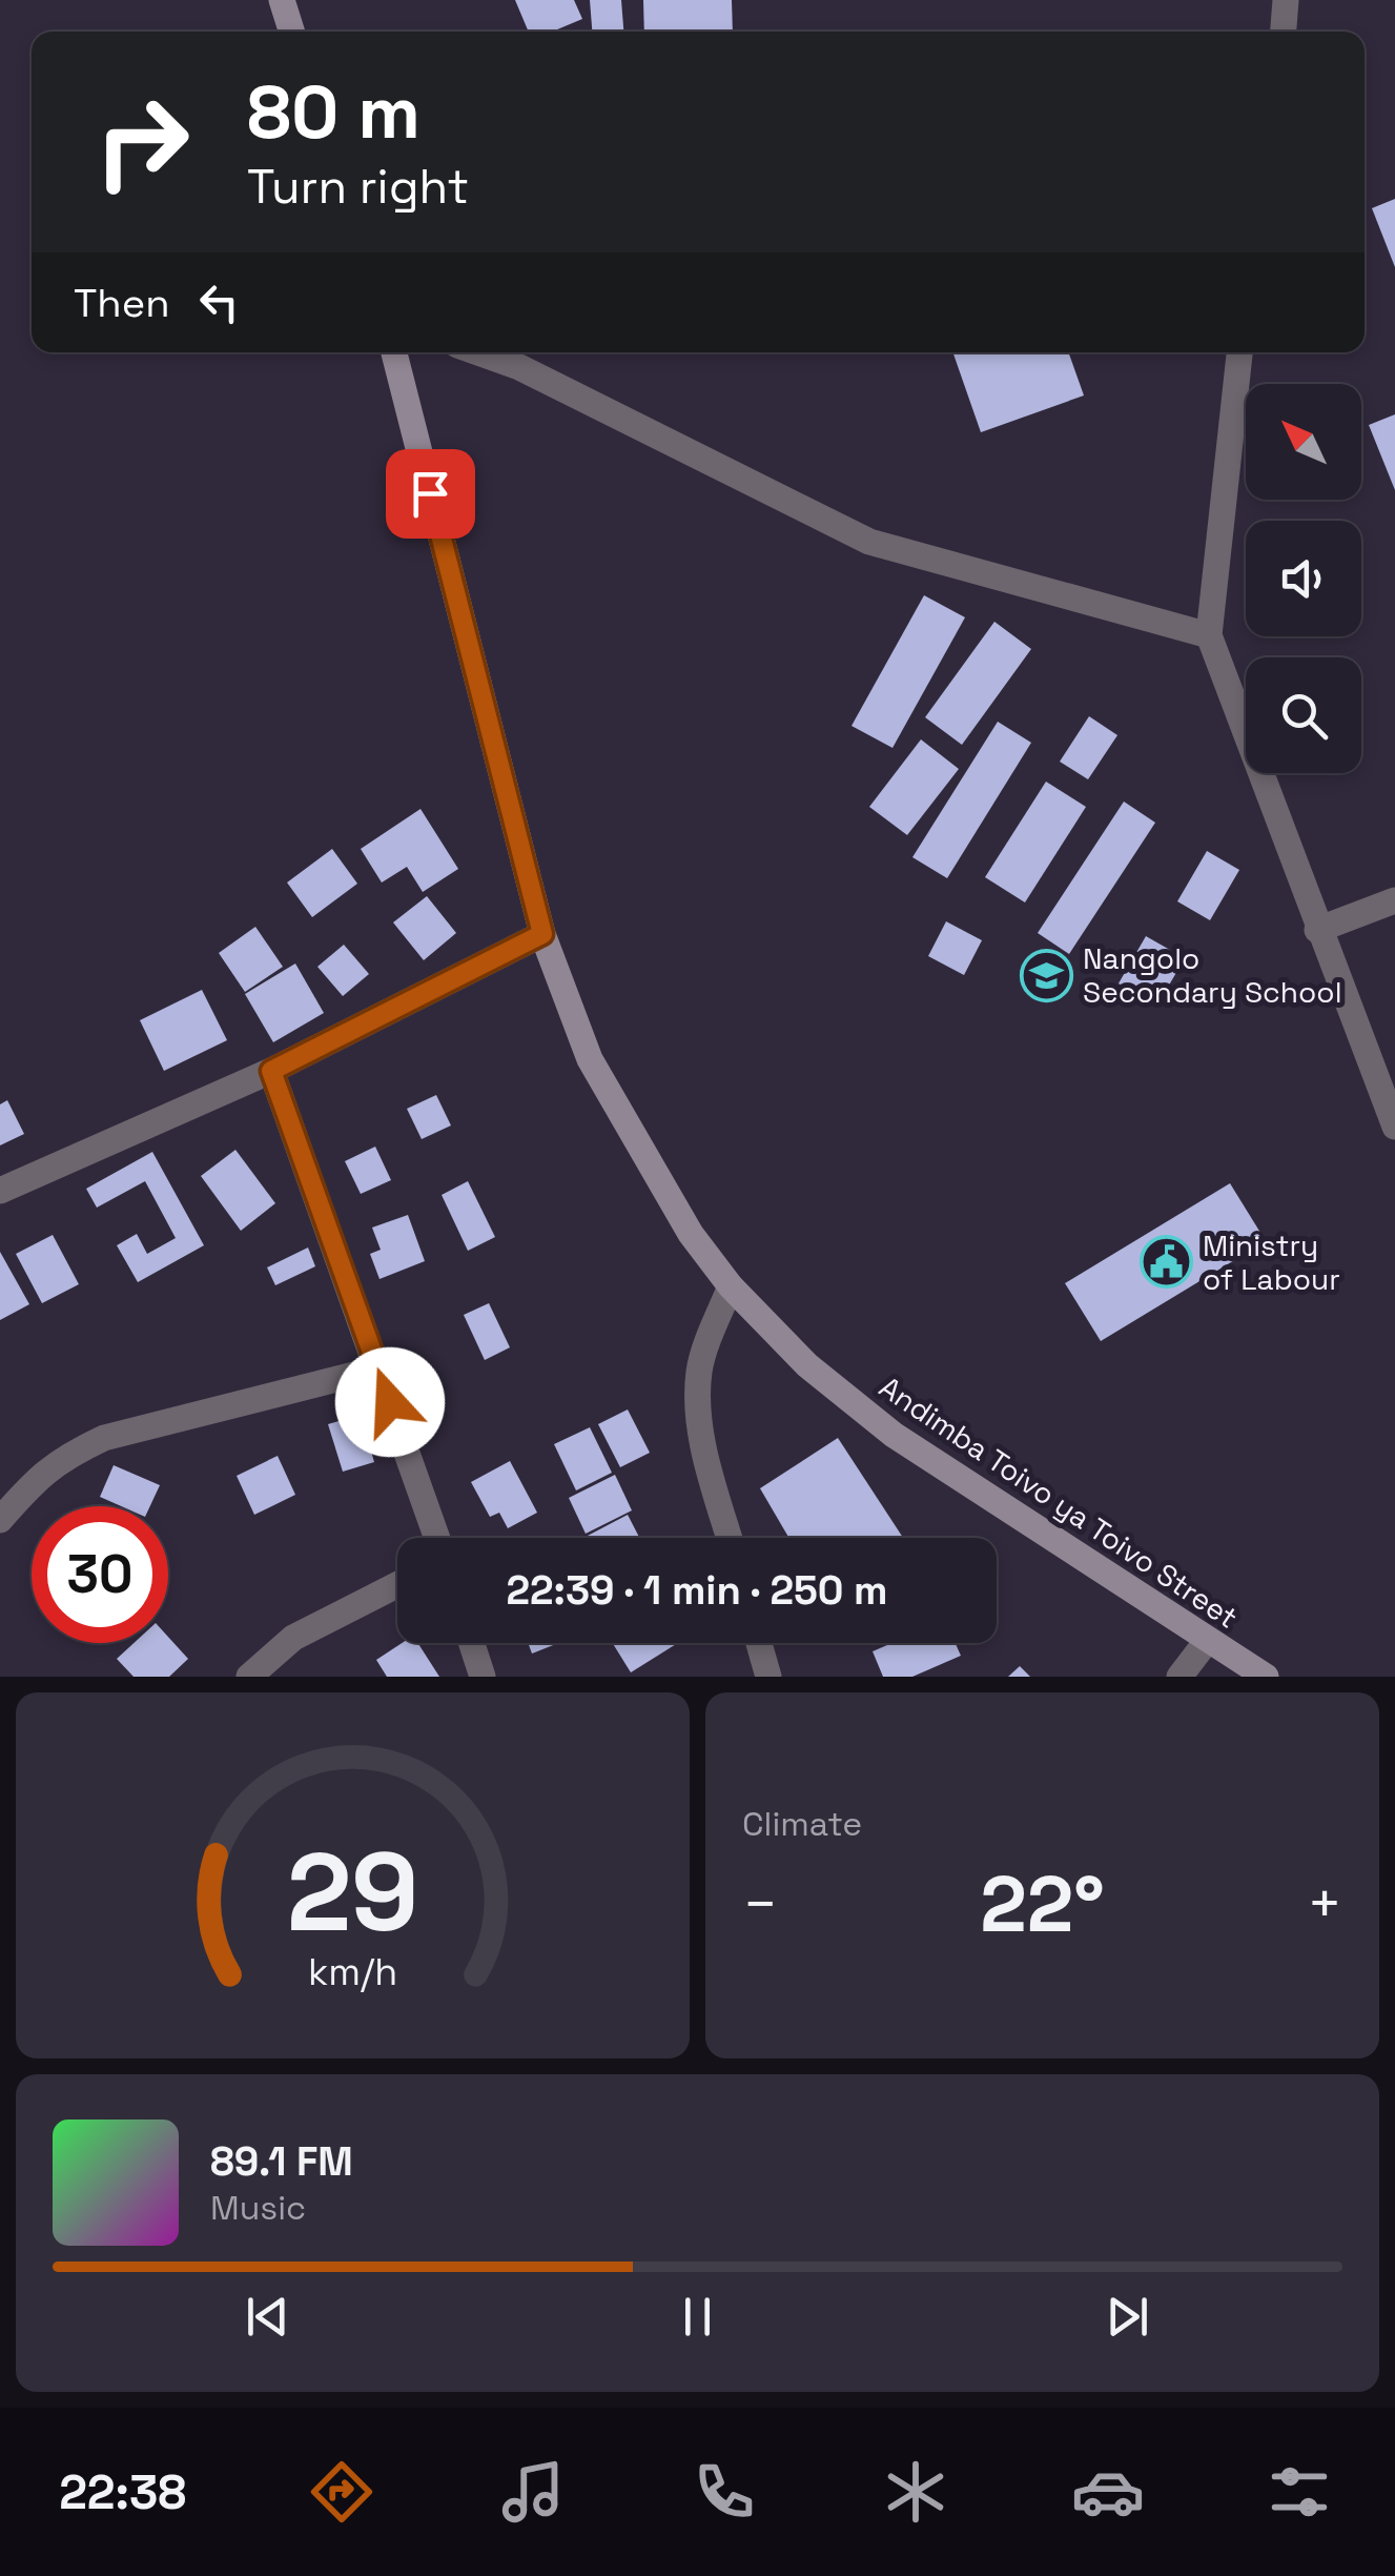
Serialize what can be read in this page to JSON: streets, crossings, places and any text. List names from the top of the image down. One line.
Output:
{"streets":{"street":["Andimba Toivo ya Toivo Street"]},"places":{"school or university":["Nangolo Secondary School"],"public building":["Ministry of Labour"]},"north":"top left","page":{"turn":["80 m","Turn right"],"then":"Then","limit":"30","trip":"22:39 · 1 min · 250 m","tile":"Climate","heat":["−","22°","+"],"song":["89.1 FM","Music"],"tabs":"22:38","gauge":["29","km/h"]}}
